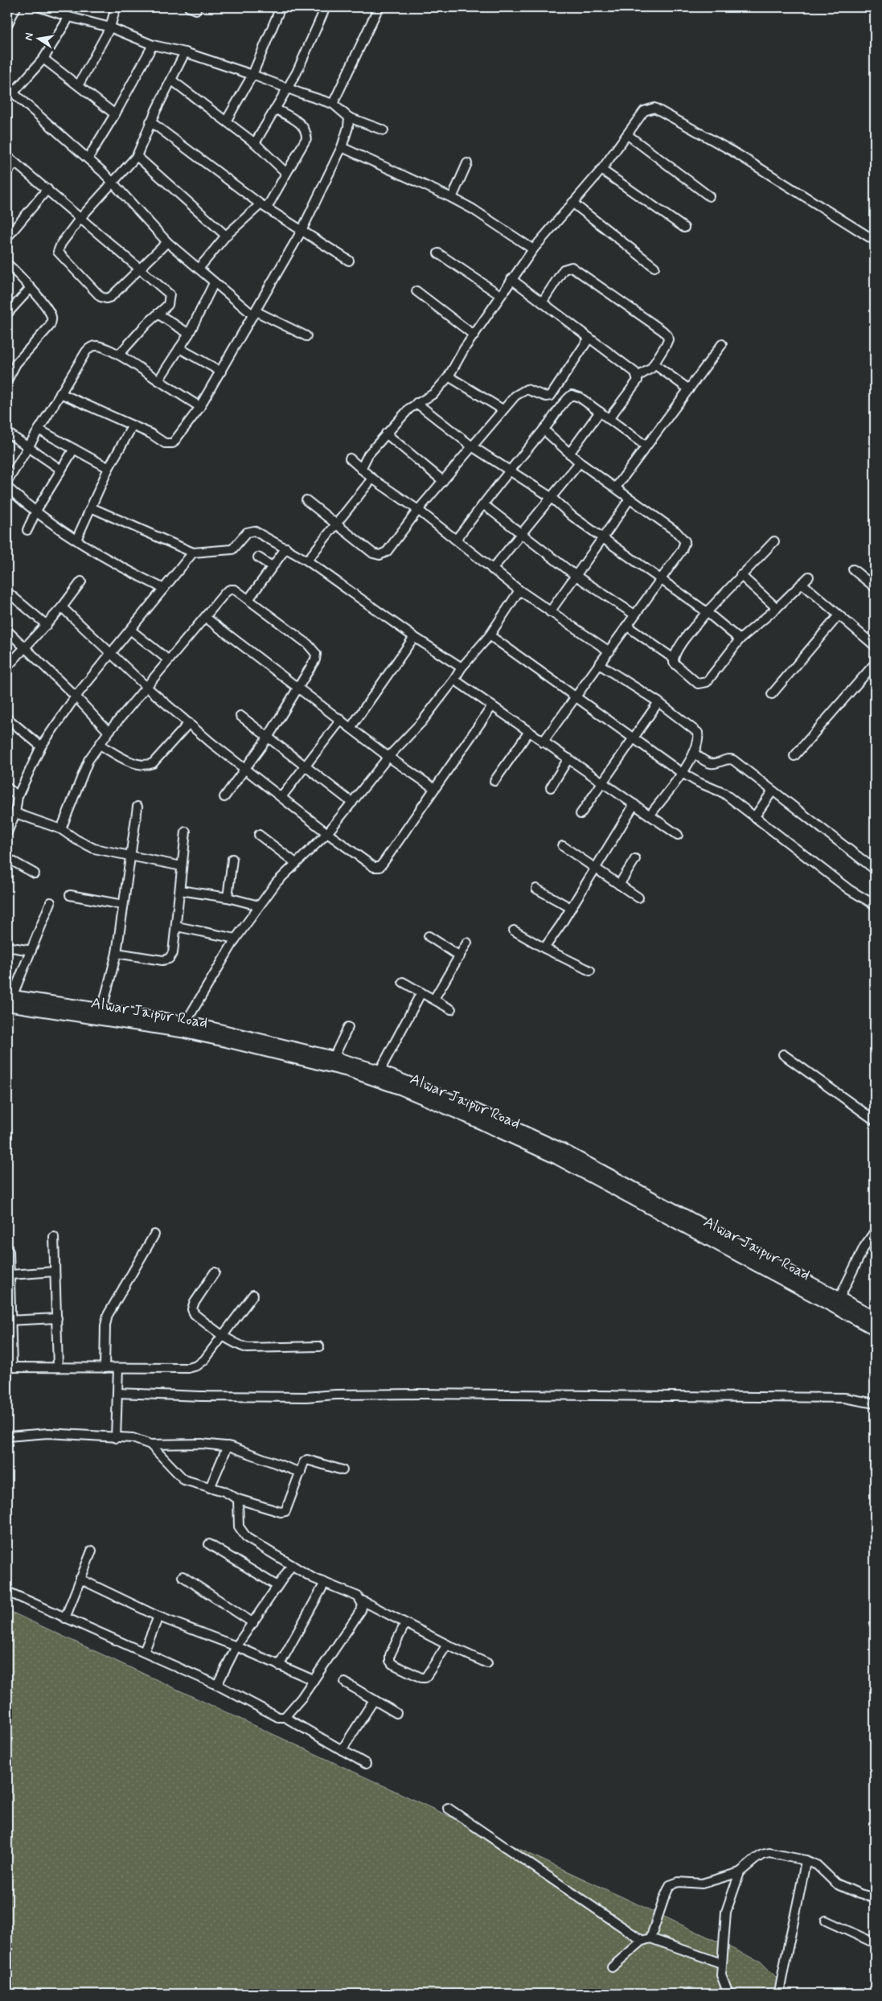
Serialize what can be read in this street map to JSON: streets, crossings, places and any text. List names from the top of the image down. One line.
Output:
{"streets":{"main road":["Alwar Jaipur Road"]},"north":"left"}
